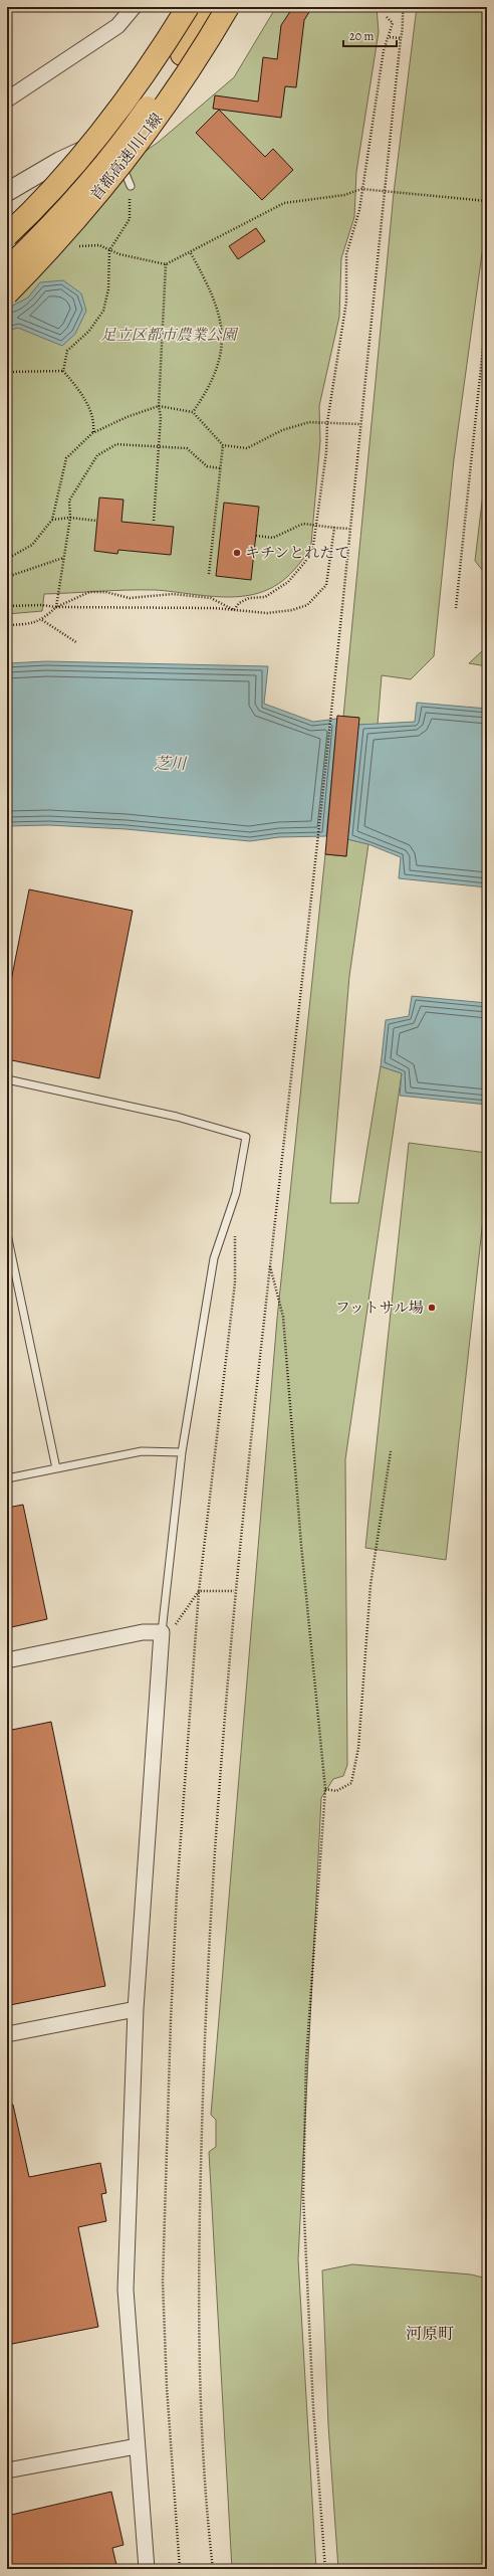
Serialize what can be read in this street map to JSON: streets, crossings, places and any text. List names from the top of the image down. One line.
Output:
{"streets":{"highway":["首都高速川口線"]},"districts":["河原町"],"water":["芝川"],"parks":["足立区都市農業公園"],"places":["キチンとれたて","フットサル場"],"scale_bar":"20 m"}
